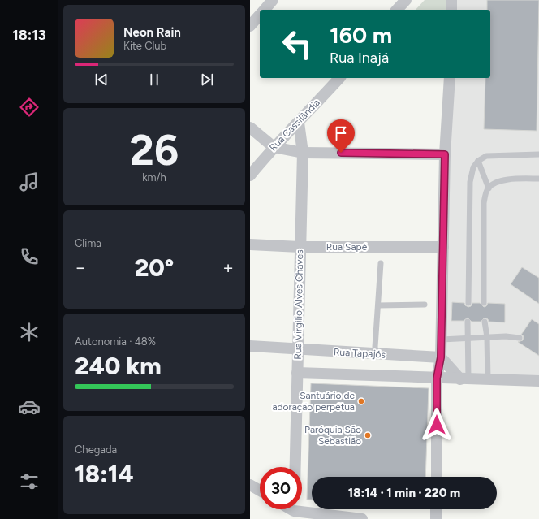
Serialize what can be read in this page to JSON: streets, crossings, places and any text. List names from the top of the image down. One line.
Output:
{"streets":{"street":["Rua Cassilândia","Rua Sapé","Rua Virgílio Alves Chaves","Rua Tapajós"]},"crossings":[["Rua Cassilândia","Rua Virgílio Alves Chaves"],["Rua Sapé","Rua Virgílio Alves Chaves"],["Rua Virgílio Alves Chaves","Rua Tapajós"]],"places":["Santuário de adoração perpétua","Paróquia São Sebastião"],"page":{"tabs":"18:13","turn":["160 m","Rua Inajá"],"song":["Neon Rain","Kite Club"],"tile":[["26","km/h"],"Clima",["Autonomia · 48%","240 km"],["Chegada","18:14"]],"heat":["−","20°","+"],"limit":"30","trip":"18:14 · 1 min · 220 m"}}
